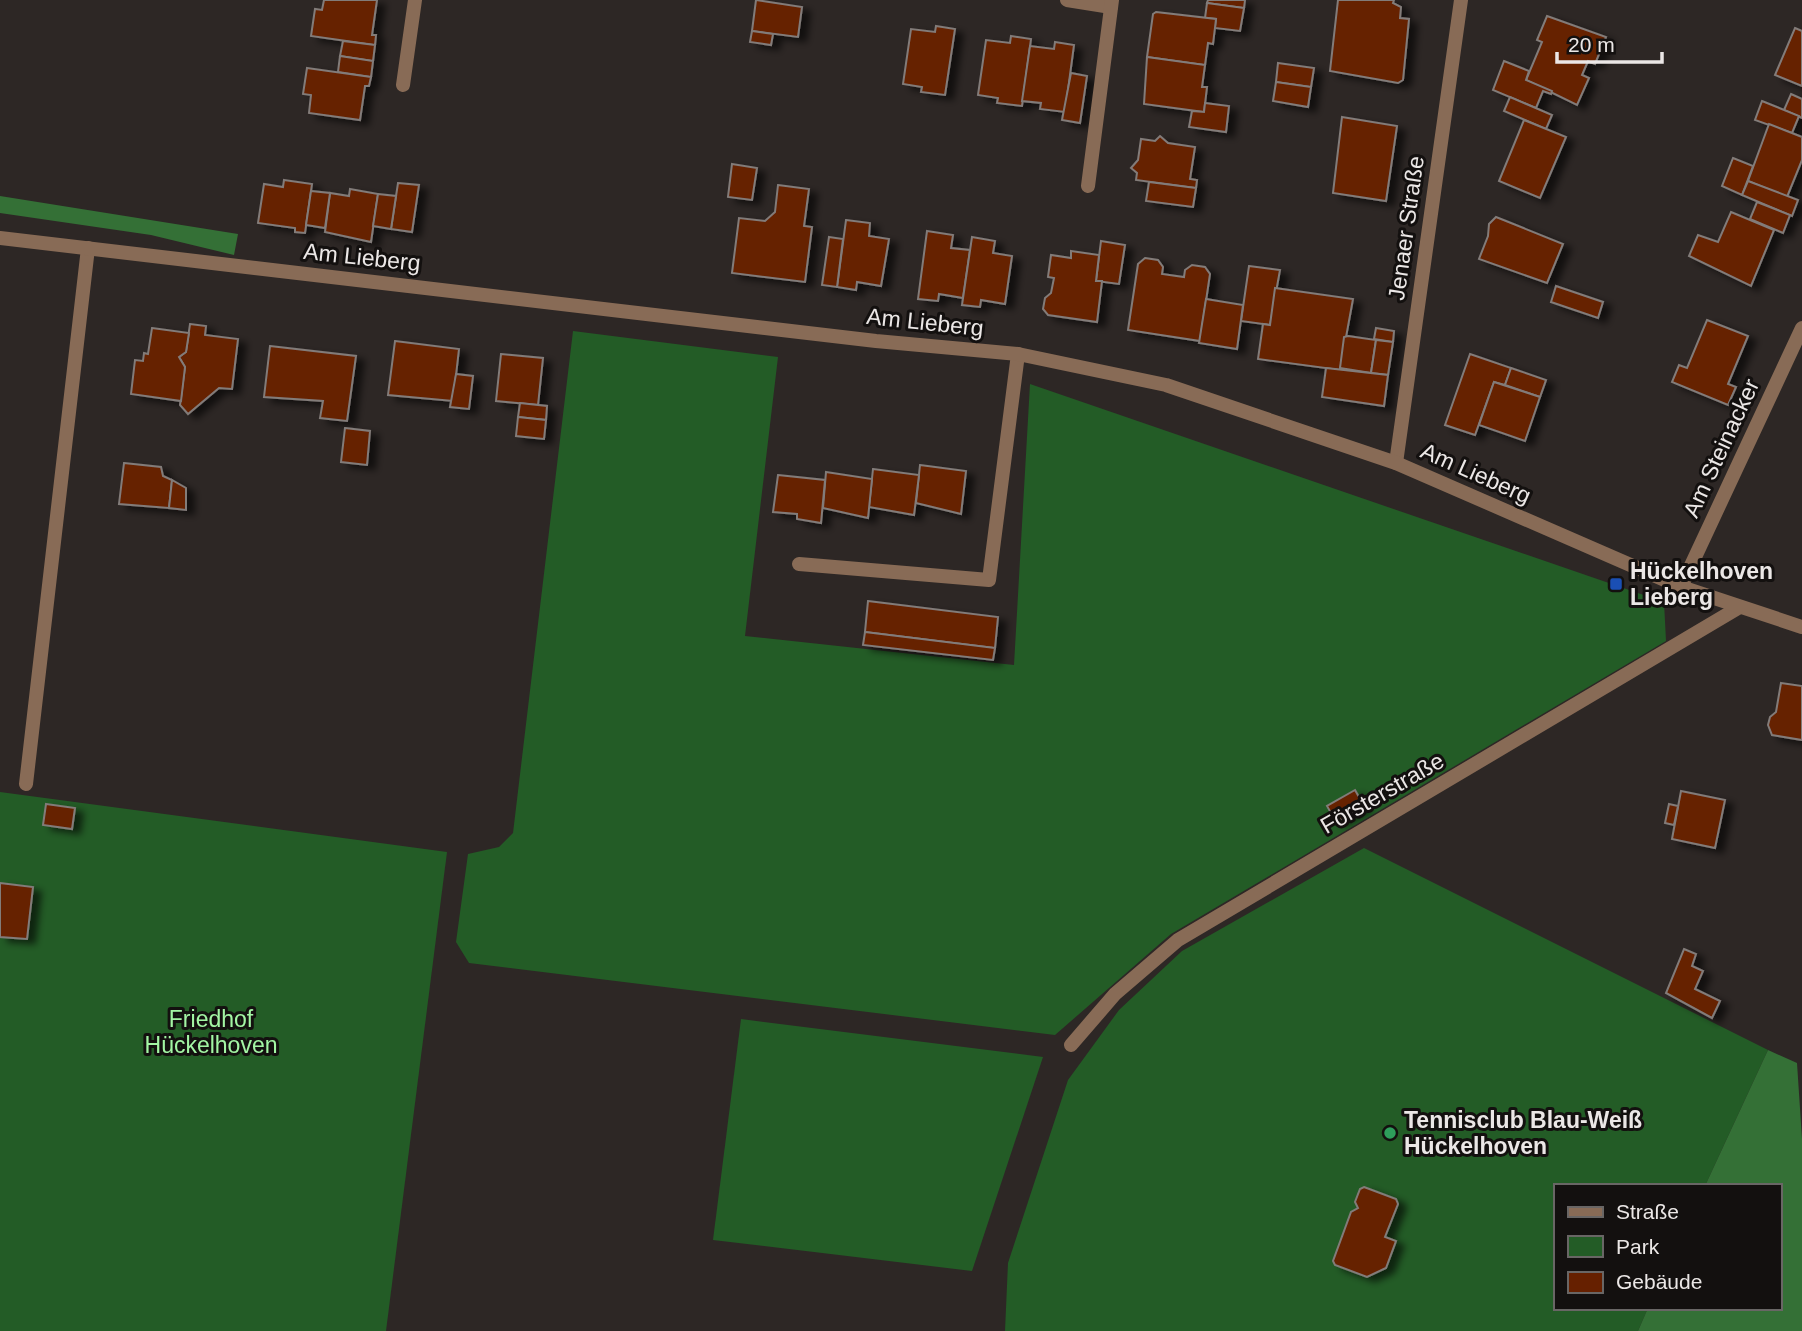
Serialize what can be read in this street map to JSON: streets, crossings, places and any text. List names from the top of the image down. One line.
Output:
{"streets":{"street":["Jenaer Straße","Am Lieberg","Am Steinacker","Försterstraße"]},"crossings":[["Jenaer Straße","Am Lieberg"],["Am Lieberg","Am Steinacker"],["Am Lieberg","Försterstraße"]],"parks":["Friedhof Hückelhoven"],"places":{"transit":["Hückelhoven Lieberg"],"other":["Tennisclub Blau-Weiß Hückelhoven"]},"legend":["Straße","Park","Gebäude"],"scale_bar":"20 m"}
